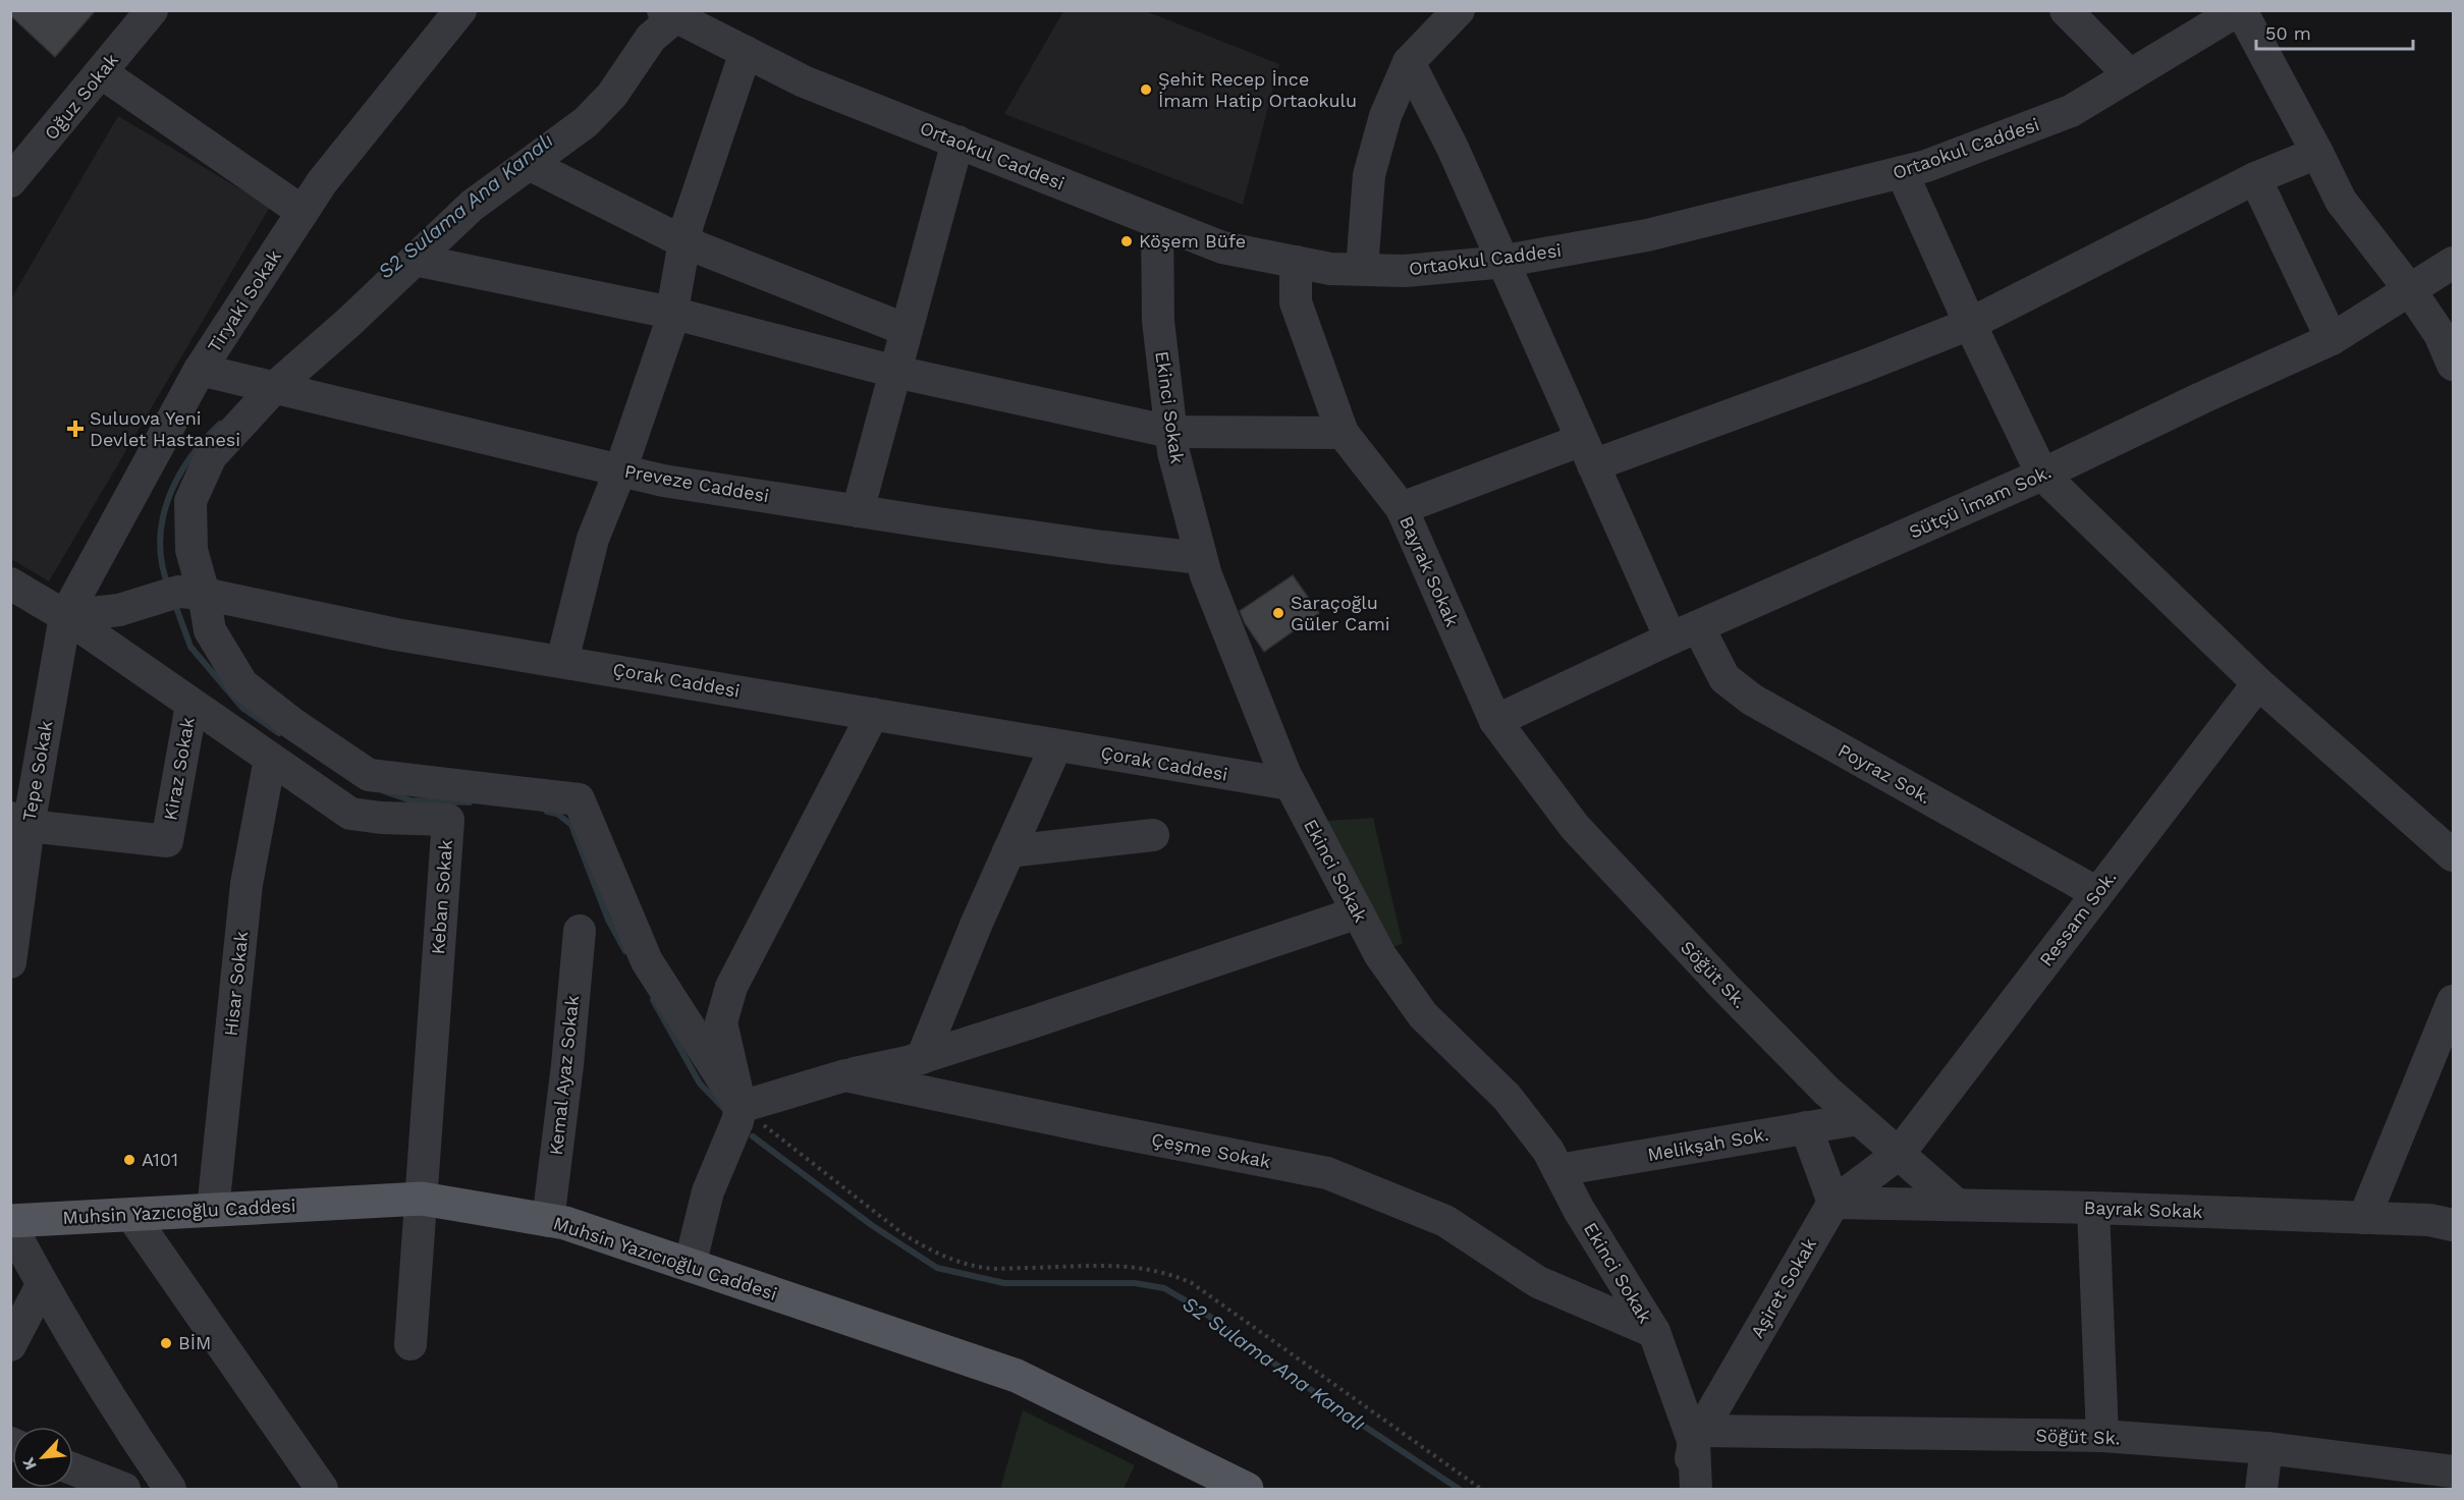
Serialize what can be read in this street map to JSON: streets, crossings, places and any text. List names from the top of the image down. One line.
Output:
{"streets":{"main road":["Muhsin Yazıcıoğlu Caddesi"],"street":["Oğuz Sokak","Ortaokul Caddesi","Tiryaki Sokak","Ekinci Sokak","Preveze Caddesi","Sütçü İmam Sok.","Bayrak Sokak","Çorak Caddesi","Kiraz Sokak","Tepe Sokak","Poyraz Sok.","Keban Sokak","Ressam Sok.","Söğüt Sk.","Hisar Sokak","Kemal Ayaz Sokak","Melikşah Sok.","Çeşme Sokak","Aşiret Sokak"]},"crossings":[["Ortaokul Caddesi","Ekinci Sokak"],["Ortaokul Caddesi","Bayrak Sokak"],["Ortaokul Caddesi","Poyraz Sok."],["Tiryaki Sokak","Preveze Caddesi"],["Tiryaki Sokak","Çorak Caddesi"],["Tiryaki Sokak","Tepe Sokak"],["Tiryaki Sokak","Keban Sokak"],["Ekinci Sokak","Preveze Caddesi"],["Ekinci Sokak","Çorak Caddesi"],["Ekinci Sokak","Söğüt Sk."],["Ekinci Sokak","Melikşah Sok."],["Ekinci Sokak","Çeşme Sokak"],["Ekinci Sokak","Aşiret Sokak"],["Sütçü İmam Sok.","Bayrak Sokak"],["Sütçü İmam Sok.","Poyraz Sok."],["Sütçü İmam Sok.","Söğüt Sk."],["Bayrak Sokak","Söğüt Sk."],["Bayrak Sokak","Aşiret Sokak"],["Çorak Caddesi","Tepe Sokak"],["Çorak Caddesi","Keban Sokak"],["Kiraz Sokak","Tepe Sokak"],["Kiraz Sokak","Keban Sokak"],["Tepe Sokak","Keban Sokak"],["Poyraz Sok.","Ressam Sok."],["Keban Sokak","Hisar Sokak"],["Keban Sokak","Muhsin Yazıcıoğlu Caddesi"],["Ressam Sok.","Söğüt Sk."],["Ressam Sok.","Aşiret Sokak"],["Söğüt Sk.","Melikşah Sok."],["Söğüt Sk.","Aşiret Sokak"],["Hisar Sokak","Muhsin Yazıcıoğlu Caddesi"],["Kemal Ayaz Sokak","Muhsin Yazıcıoğlu Caddesi"]],"water":["S2 Sulama Ana Kanalı"],"places":{"other":["Şehit Recep İnce İmam Hatip Ortaokulu","Köşem Büfe","Saraçoğlu Güler Cami","A101","BİM"],"health":["Suluova Yeni Devlet Hastanesi"]},"scale_bar":"50 m","north":"bottom left"}
